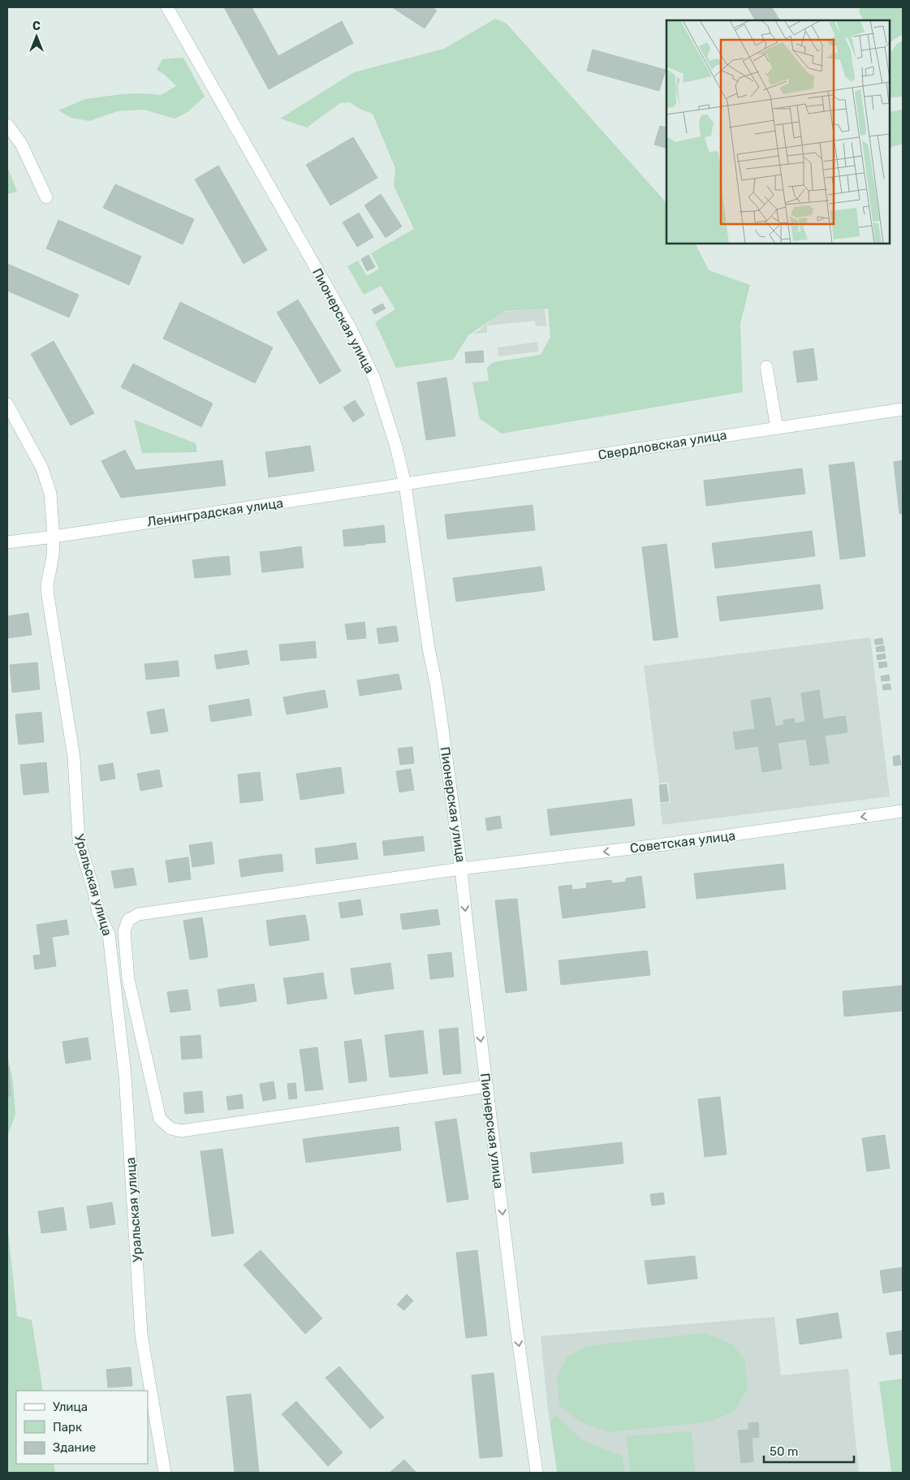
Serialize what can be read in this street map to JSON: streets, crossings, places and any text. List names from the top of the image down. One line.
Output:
{"streets":{"street":["Пионерская улица","Свердловская улица","Ленинградская улица","Советская улица","Уральская улица"]},"crossings":[["Пионерская улица","Ленинградская улица"],["Пионерская улица","Советская улица"],["Свердловская улица","Ленинградская улица"],["Ленинградская улица","Уральская улица"]],"one_way":["Пионерская улица","Советская улица"],"legend":["Улица","Парк","Здание"],"scale_bar":"50 m","north":"top"}
